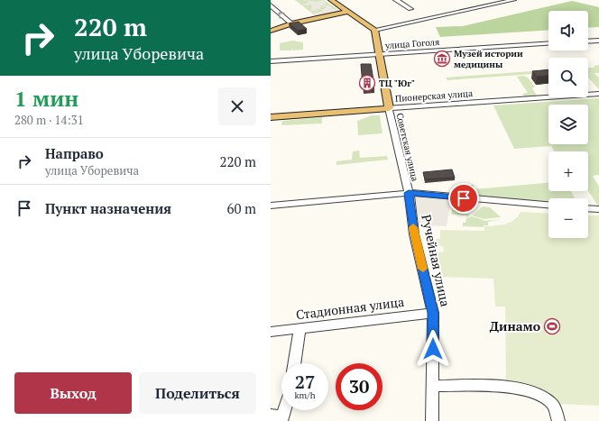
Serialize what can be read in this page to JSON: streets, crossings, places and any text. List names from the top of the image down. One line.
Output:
{"streets":{"main road":["Пионерская улица","Советская улица"],"street":["улица Гоголя","Ручейная улица","Стадионная улица"]},"crossings":[["улица Гоголя","Советская улица"],["Пионерская улица","Советская улица"],["Советская улица","Ручейная улица"],["Ручейная улица","Стадионная улица"]],"places":{"museum":["Музей истории медицины"],"building":["ТЦ \"Юг\""],"sports":["Динамо"]},"page":{"turn":["220 m","улица Уборевича"],"map_buttons":["+","−"],"heading":["1 мин","280 m · 14:31"],"list":[{"name":"Направо","note":"улица Уборевича","value":"220 m"},{"name":"Пункт назначения","value":"60 m"}],"speed":"27 km/h","limit":"30","buttons":["Выход","Поделиться"]}}
